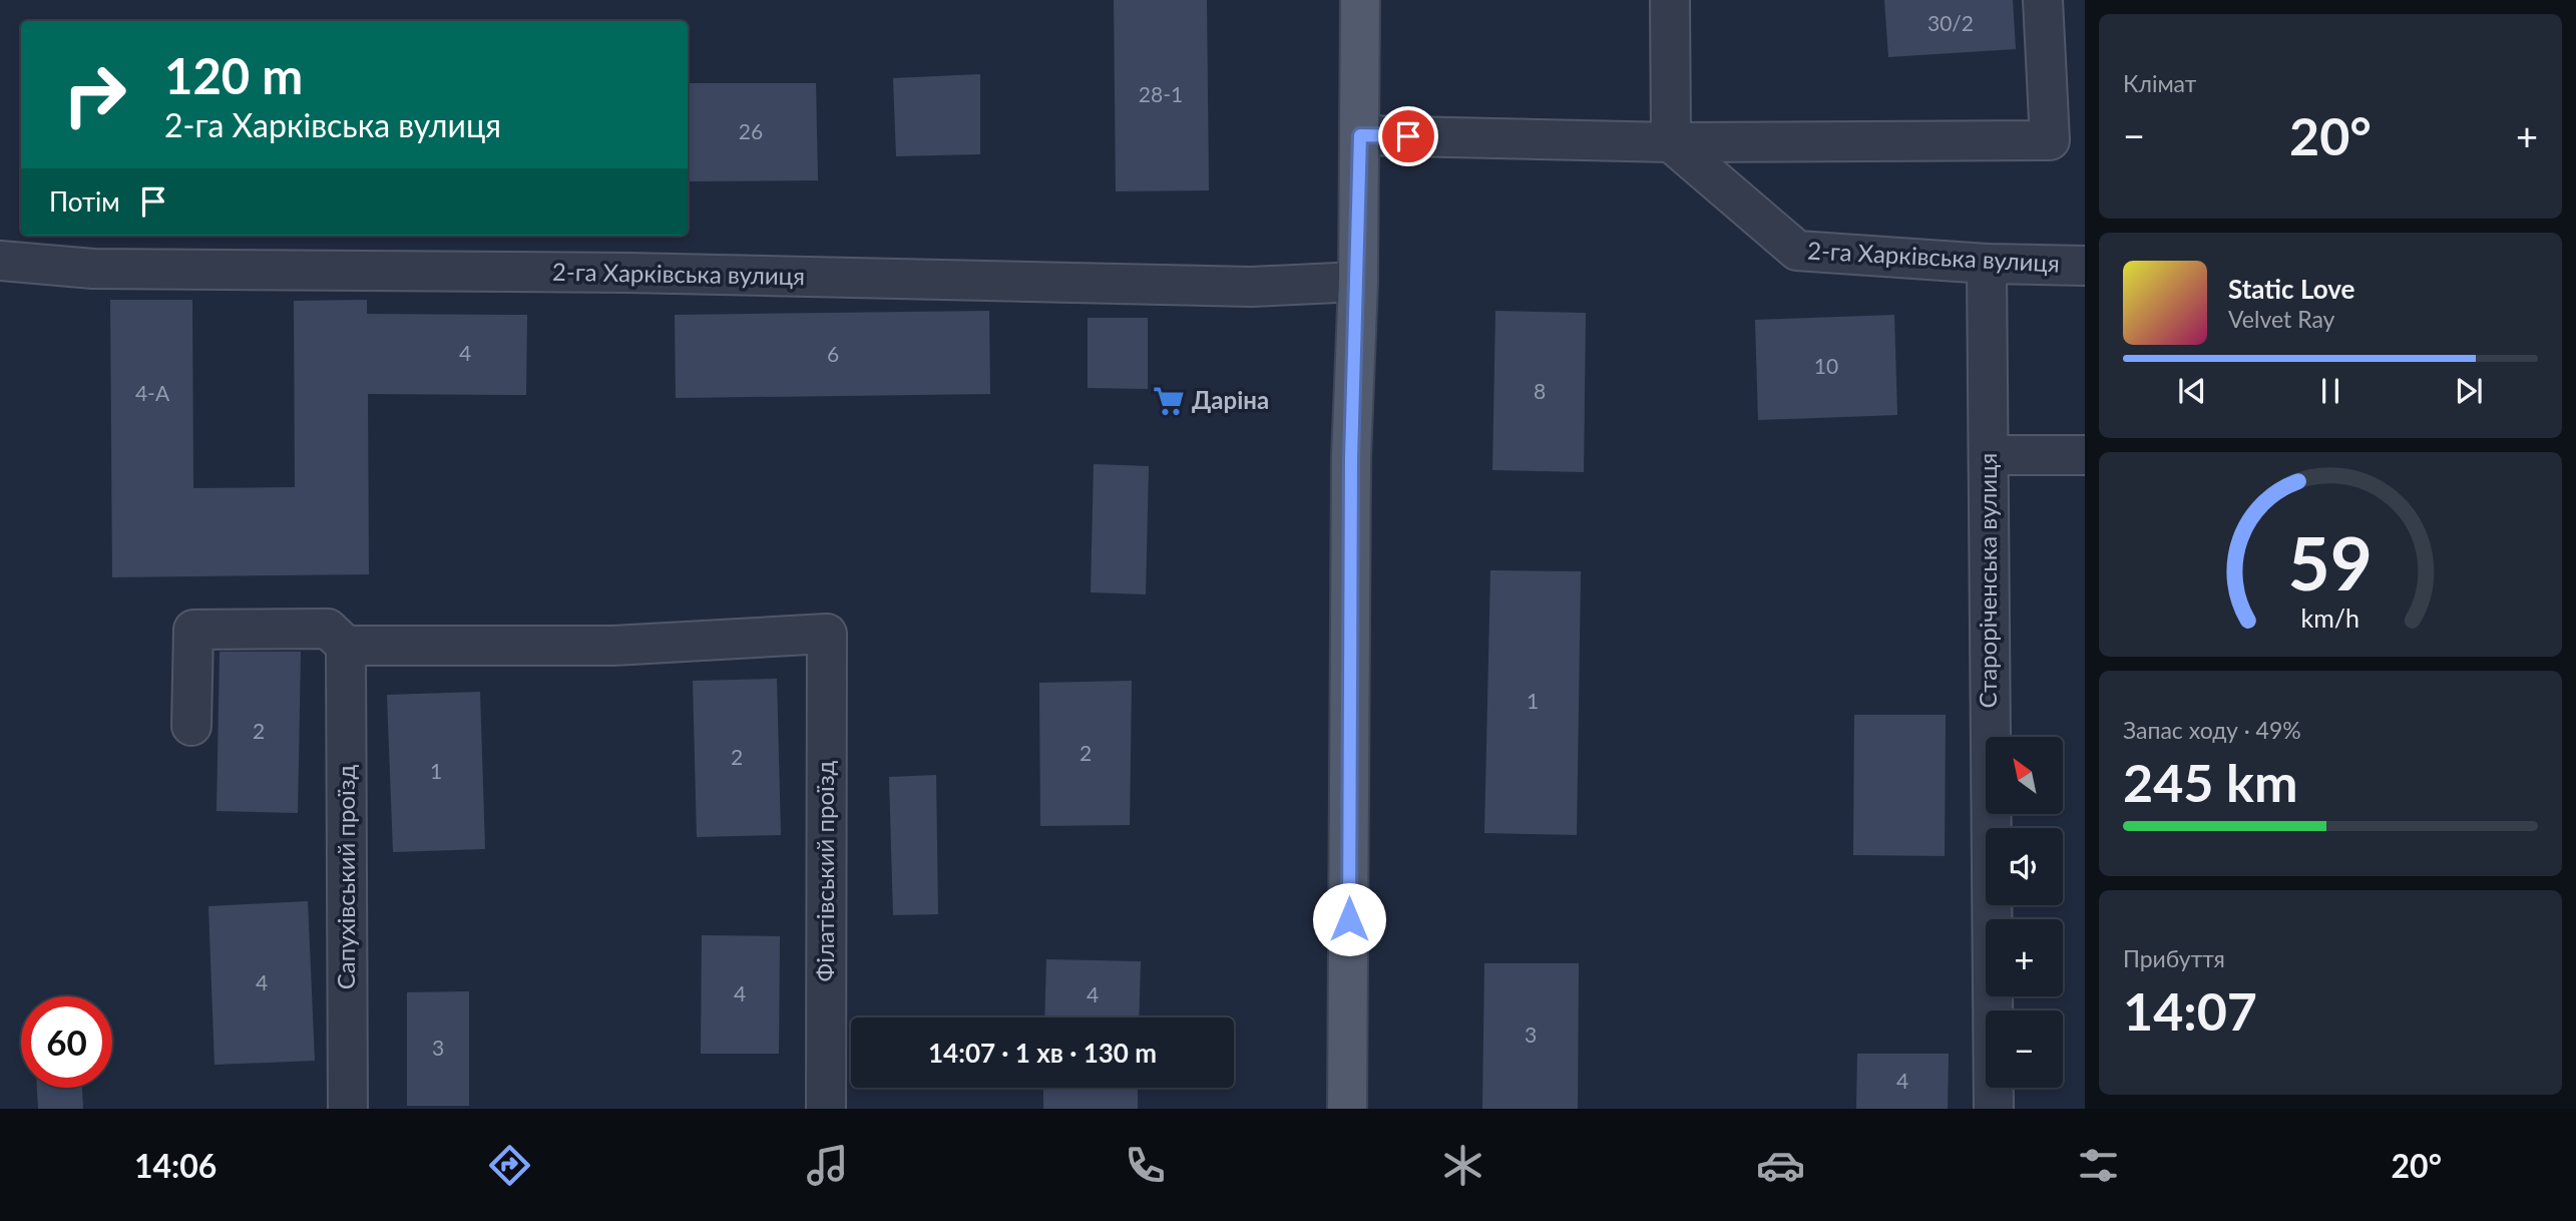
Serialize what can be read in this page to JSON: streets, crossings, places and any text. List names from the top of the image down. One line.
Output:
{"streets":{"street":["2-га Харківська вулиця","Староріченська вулиця","Філатівський проїзд","Сапухівський проїзд"]},"crossings":[["2-га Харківська вулиця","Староріченська вулиця"],["Філатівський проїзд","Сапухівський проїзд"]],"places":{"supermarket":["Даріна"]},"house_numbers":["30/2","28-1","26","4","6","10","8","4-А","1","2","2","2","1","4","4","4","3","3","4"],"north":"top left","page":{"tile":["Клімат",["Запас ходу · 49%","245 km"],["Прибуття","14:07"]],"turn":["120 m","2-га Харківська вулиця"],"heat":["−","20°","+"],"then":"Потім","song":["Static Love","Velvet Ray"],"map_buttons":["+","−"],"limit":"60","trip":"14:07 · 1 хв · 130 m","tabs":["14:06","20°"],"gauge":["59","km/h"]}}
